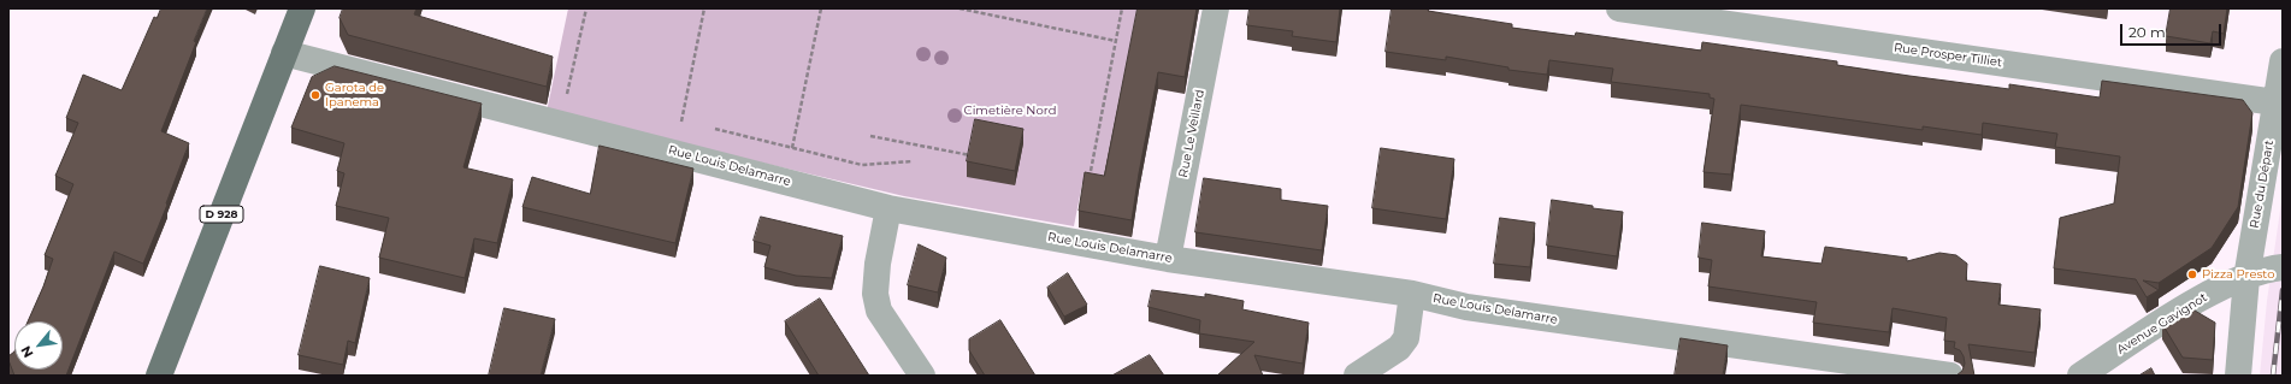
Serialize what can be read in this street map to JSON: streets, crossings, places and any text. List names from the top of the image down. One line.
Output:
{"streets":{"main road":["D 928"],"street":["Rue Prosper Tilliet","Rue Le Veillard","Rue Louis Delamarre","Rue du Départ","Avenue Gavignot"]},"crossings":[["Rue Prosper Tilliet","Rue du Départ"],["Rue Le Veillard","Rue Louis Delamarre"],["Rue Louis Delamarre","D 928"],["Rue du Départ","Avenue Gavignot"]],"parks":["Cimetière Nord"],"places":["Garota de Ipanema","Pizza Presto"],"scale_bar":"20 m","north":"bottom left"}
